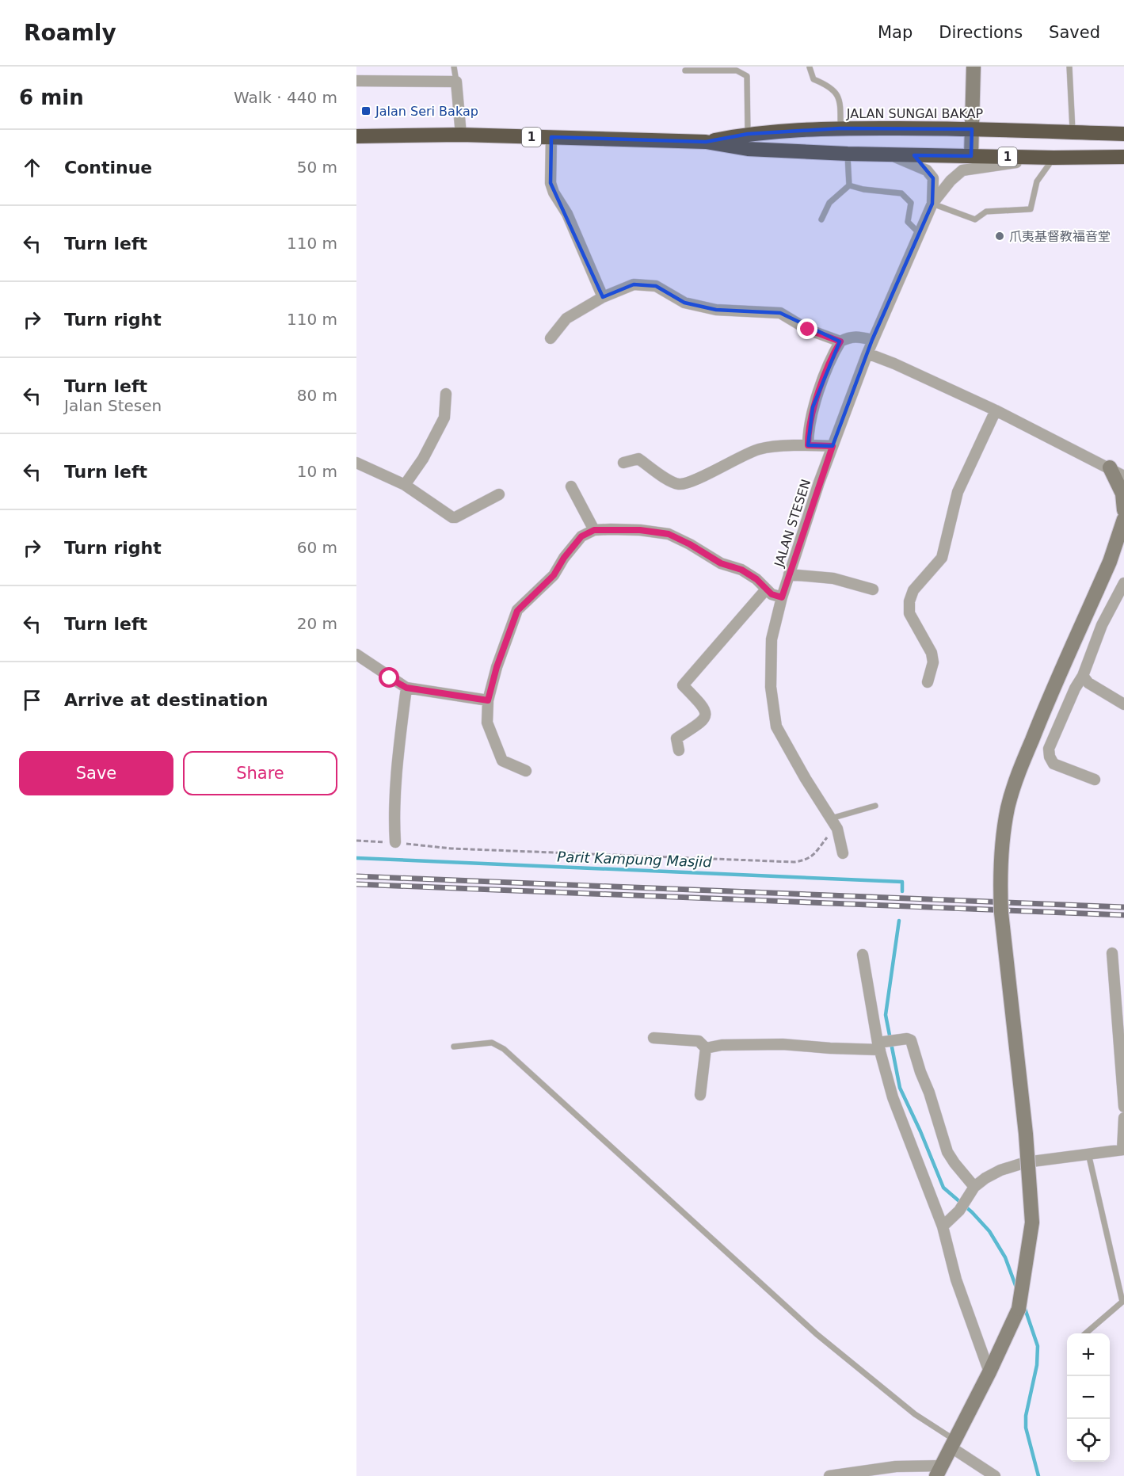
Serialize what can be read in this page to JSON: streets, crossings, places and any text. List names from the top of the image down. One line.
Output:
{"streets":{"highway":["JALAN SUNGAI BAKAP","1"],"street":["JALAN STESEN"]},"crossings":[["JALAN SUNGAI BAKAP","JALAN STESEN"]],"water":["Parit Kampung Masjid"],"places":{"transit":["Jalan Seri Bakap"],"other":["爪夷基督教福音堂"]},"page":{"header":"Roamly","nav":["Map","Directions","Saved"],"heading":["6 min","Walk · 440 m"],"list":[["Continue","50 m"],["Turn left","110 m"],["Turn right","110 m"],["Turn left","Jalan Stesen","80 m"],["Turn left","10 m"],["Turn right","60 m"],["Turn left","20 m"],"Arrive at destination"],"buttons":["Save","Share"],"map_buttons":["+","−"]}}
